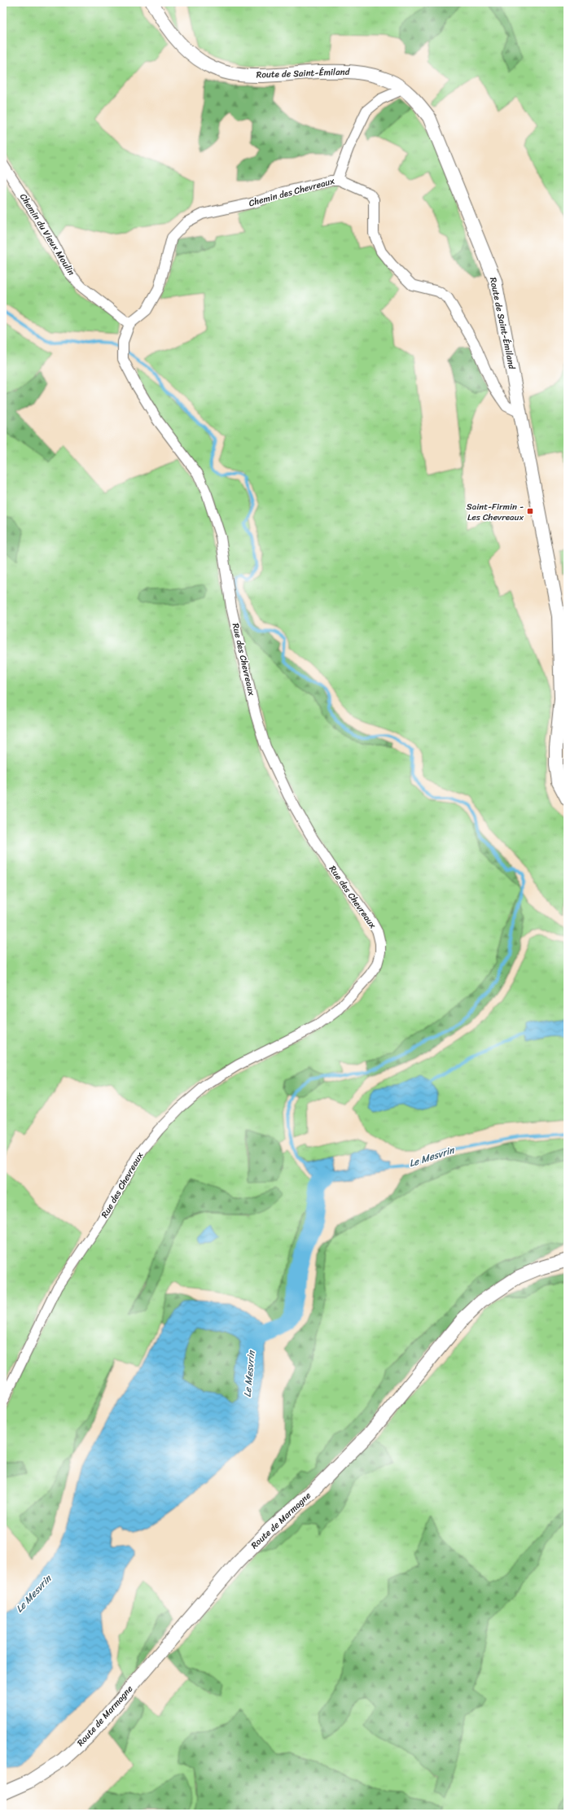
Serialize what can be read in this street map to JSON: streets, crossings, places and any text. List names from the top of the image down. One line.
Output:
{"streets":{"main road":["Route de Saint-Émiland","Route de Marmagne"],"street":["Chemin des Chevreaux","Chemin du Vieux Moulin","Rue des Chevreaux"]},"crossings":[["Route de Saint-Émiland","Chemin des Chevreaux"],["Chemin des Chevreaux","Chemin du Vieux Moulin"],["Chemin des Chevreaux","Rue des Chevreaux"],["Chemin du Vieux Moulin","Rue des Chevreaux"]],"water":["Le Mesvrin"],"places":{"transit":["Saint-Firmin - Les Chevreaux"]}}
